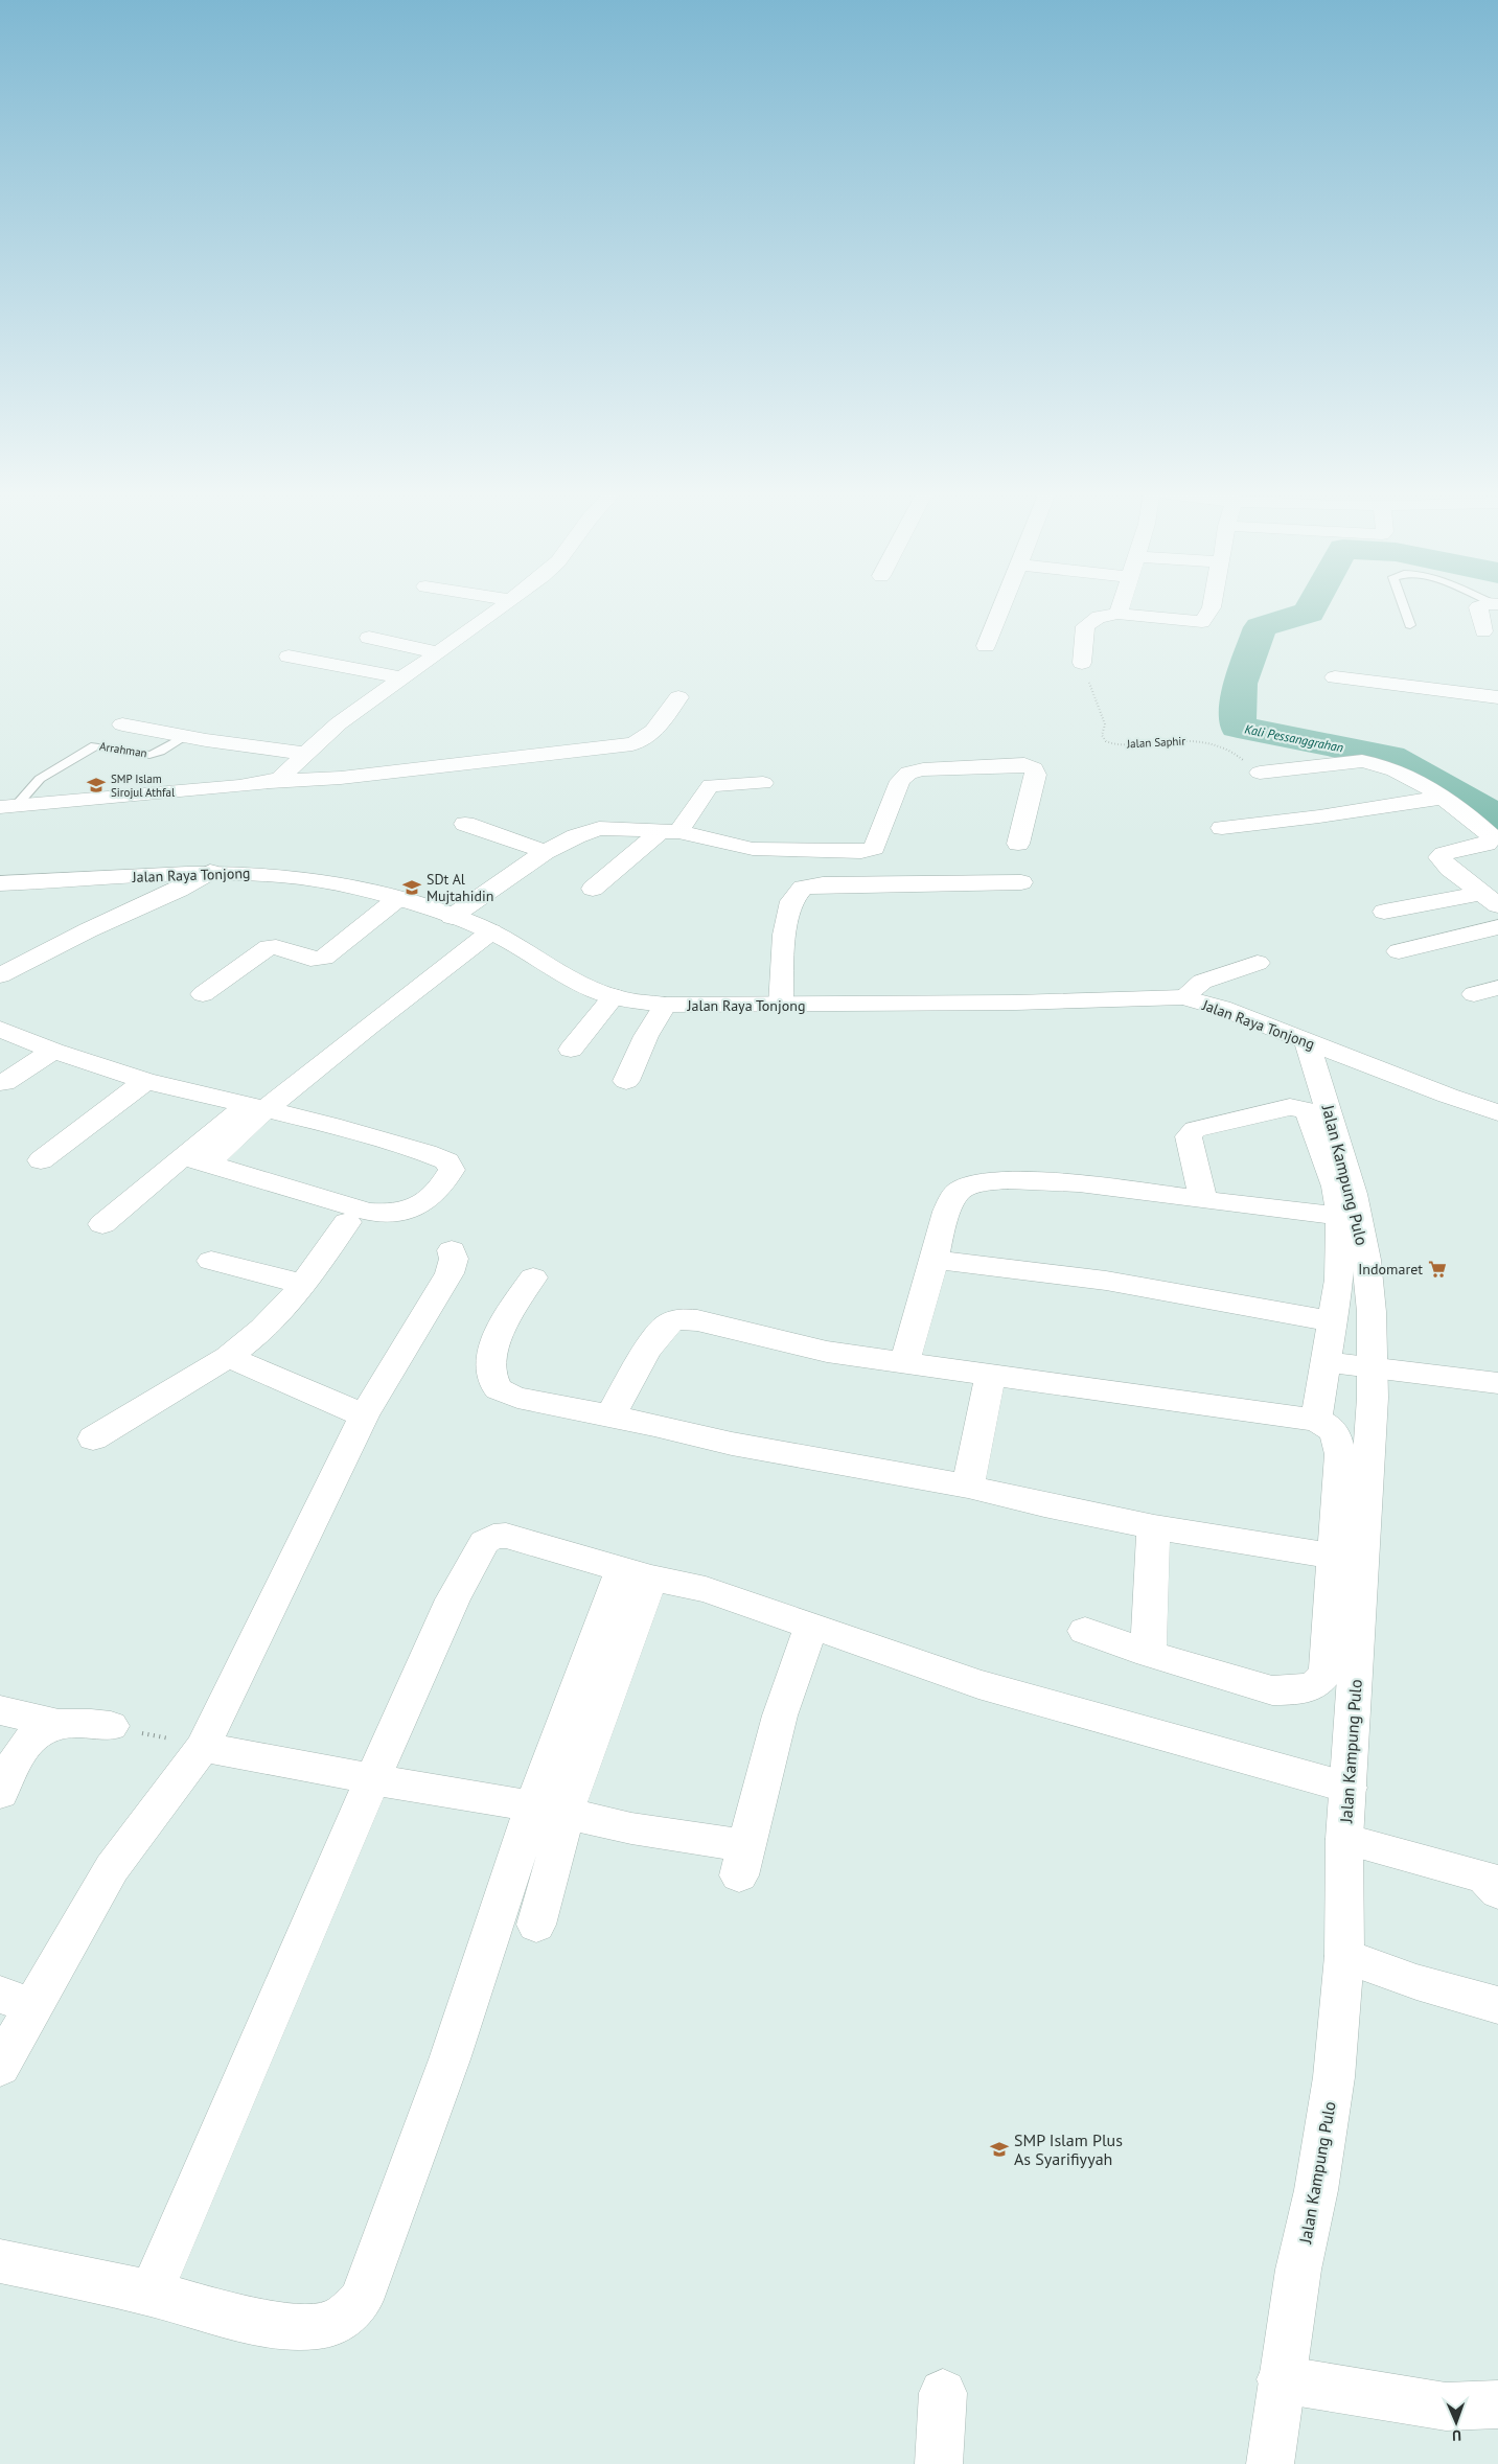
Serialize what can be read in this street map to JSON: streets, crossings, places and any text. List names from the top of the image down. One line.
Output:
{"streets":{"street":["Jalan Raya Tonjong","Jalan Kampung Pulo"],"lane":["Arrahman"],"path":["Jalan Saphir"]},"crossings":[["Jalan Raya Tonjong","Jalan Kampung Pulo"]],"water":["Kali Pessanggrahan"],"places":{"school or university":["SMP Islam Sirojul Athfal","SDt Al Mujtahidin","SMP Islam Plus As Syarifiyyah"],"supermarket":["Indomaret"]},"north":"bottom"}
